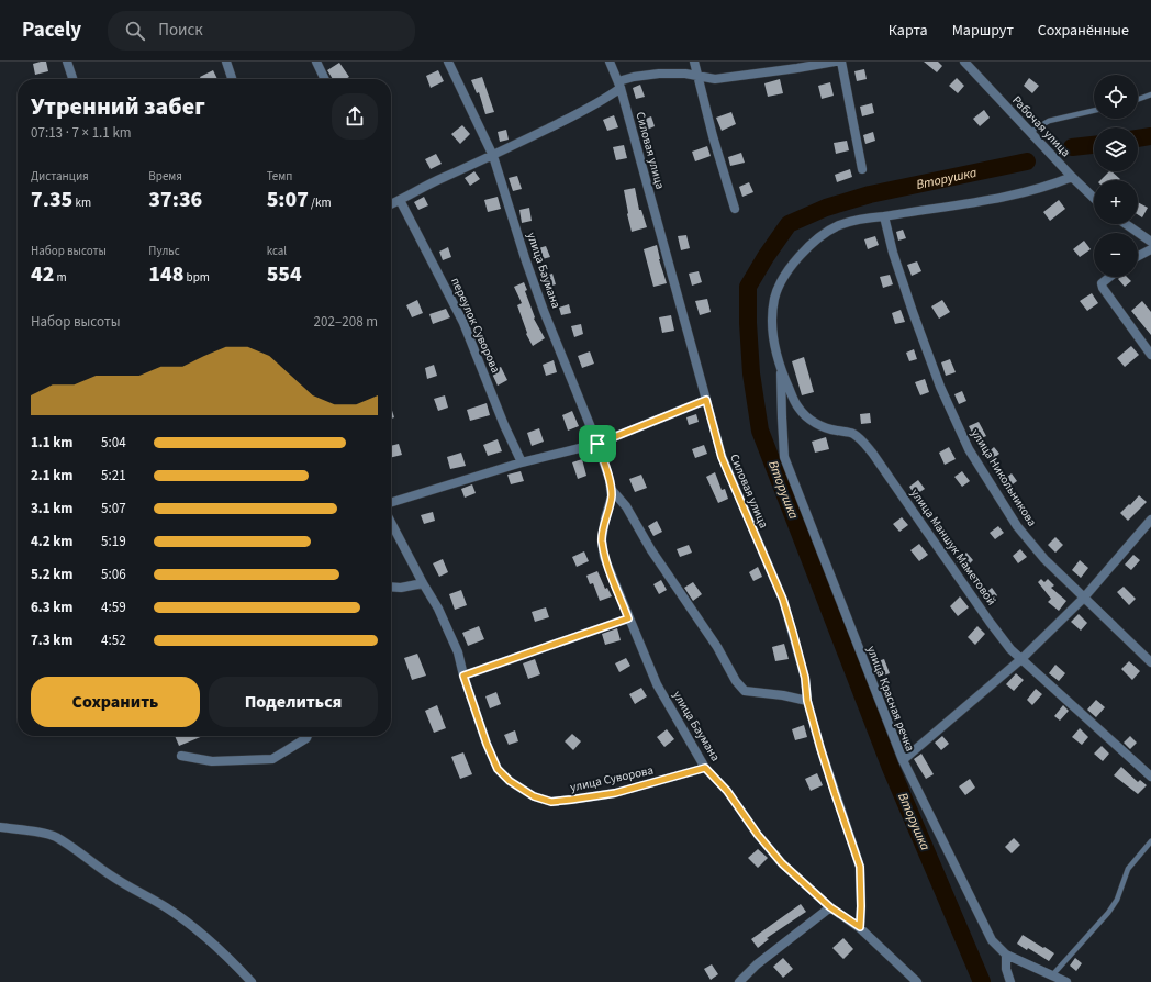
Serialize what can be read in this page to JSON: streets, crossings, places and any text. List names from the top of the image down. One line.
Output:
{"streets":{"street":["Рабочая улица","Силовая улица","улица Баумана","переулок Суворова","улица Никольникова","улица Маншук Маметовой","улица Красная речка","улица Суворова"]},"crossings":[["Рабочая улица","улица Маншук Маметовой"],["Силовая улица","улица Баумана"],["улица Баумана","улица Суворова"],["улица Никольникова","улица Маншук Маметовой"],["улица Маншук Маметовой","улица Красная речка"]],"water":["Вторушка"],"page":{"header":"Pacely","search":"Поиск","nav":["Карта","Маршрут","Сохранённые"],"map_buttons":["+","−"],"heading":["Утренний забег","07:13 · 7 × 1.1 km"],"stats":[["Дистанция","7.35 km"],["Время","37:36"],["Темп","5:07 /km"],["Набор высоты","42 m"],["Пульс","148 bpm"],["kcal","554"]],"chart":["Набор высоты","202–208 m"],"list":[{"name":"1.1 km","note":"5:04"},{"name":"2.1 km","note":"5:21"},{"name":"3.1 km","note":"5:07"},{"name":"4.2 km","note":"5:19"},{"name":"5.2 km","note":"5:06"},{"name":"6.3 km","note":"4:59"},{"name":"7.3 km","note":"4:52"}],"buttons":["Сохранить","Поделиться"]}}
